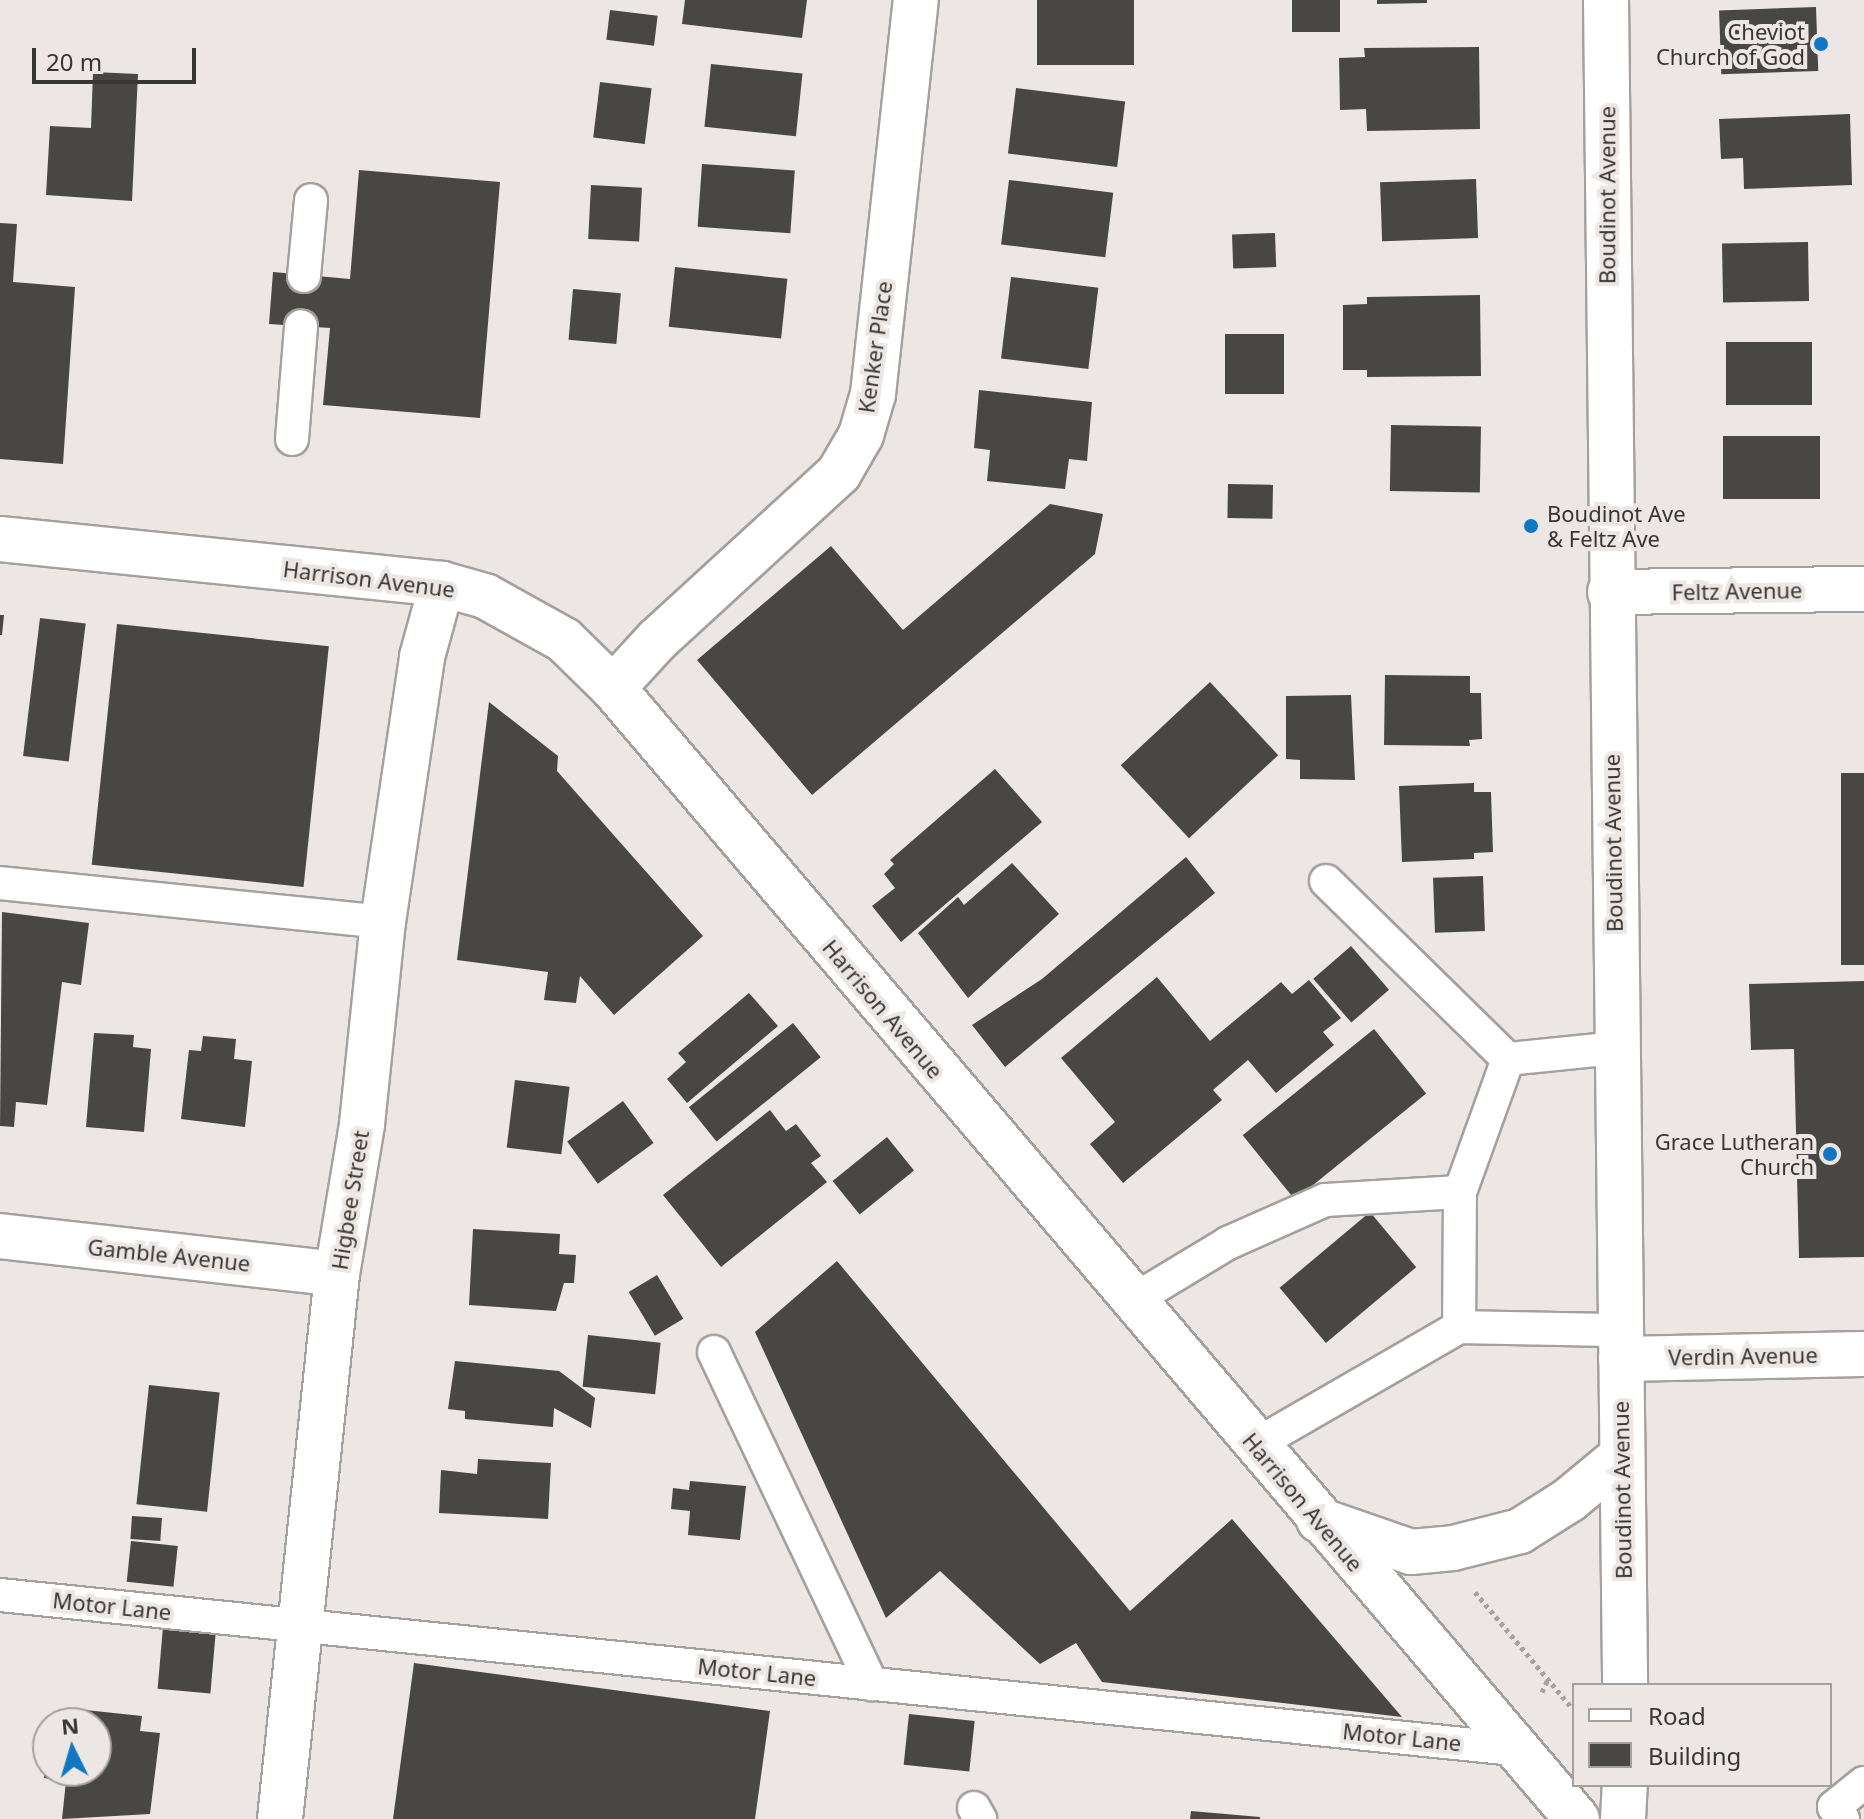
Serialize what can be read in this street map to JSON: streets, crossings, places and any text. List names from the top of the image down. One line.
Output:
{"streets":{"street":["Boudinot Avenue","Kenker Place","Harrison Avenue","Feltz Avenue","Higbee Street","Gamble Avenue","Verdin Avenue"],"lane":["Motor Lane"]},"crossings":[["Boudinot Avenue","Feltz Avenue"],["Boudinot Avenue","Verdin Avenue"],["Kenker Place","Harrison Avenue"],["Harrison Avenue","Higbee Street"],["Harrison Avenue","Motor Lane"],["Higbee Street","Gamble Avenue"],["Higbee Street","Motor Lane"]],"places":["Cheviot Church of God","Boudinot Ave & Feltz Ave","Grace Lutheran Church"],"legend":["Road","Building"],"scale_bar":"20 m","north":"top"}
